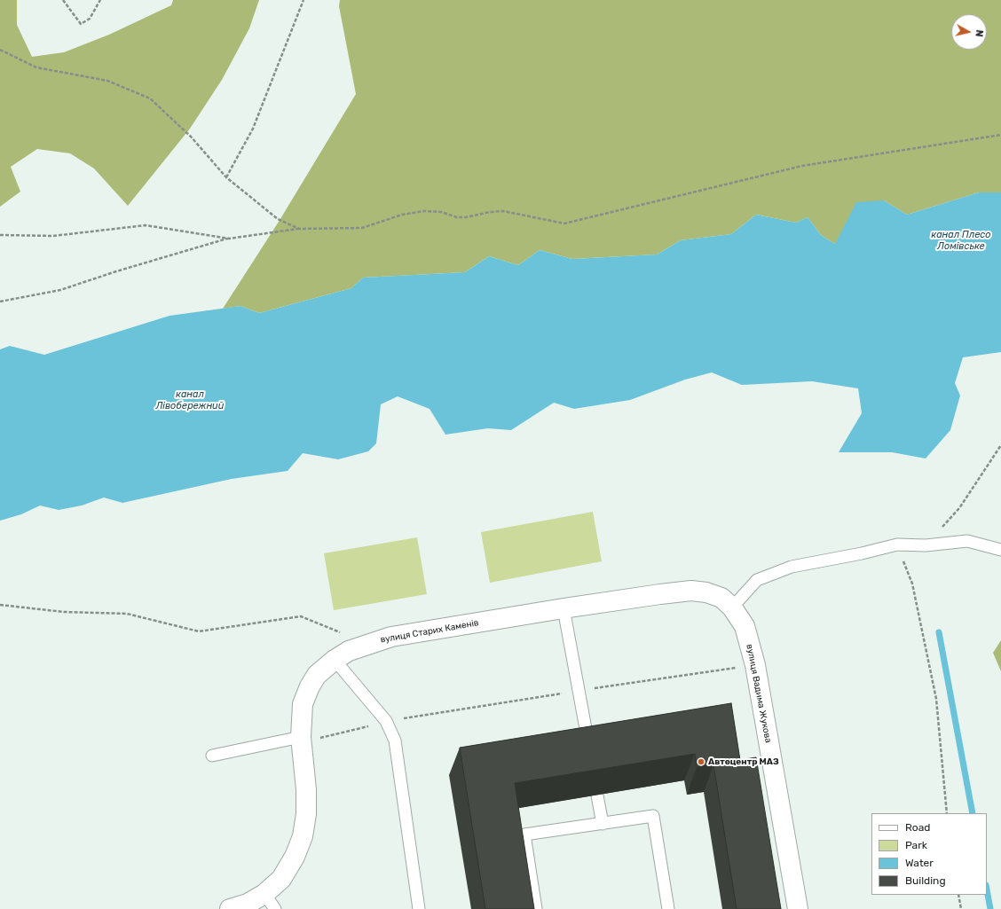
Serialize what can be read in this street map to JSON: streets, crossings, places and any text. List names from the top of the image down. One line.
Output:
{"streets":{"street":["вулиця Старих Каменів","вулиця Вадима Жукова"]},"crossings":[["вулиця Старих Каменів","вулиця Вадима Жукова"]],"water":["канал Плесо Ломівське","канал Лівобережний"],"places":["Автоцентр МАЗ"],"legend":["Road","Park","Water","Building"],"north":"right"}
